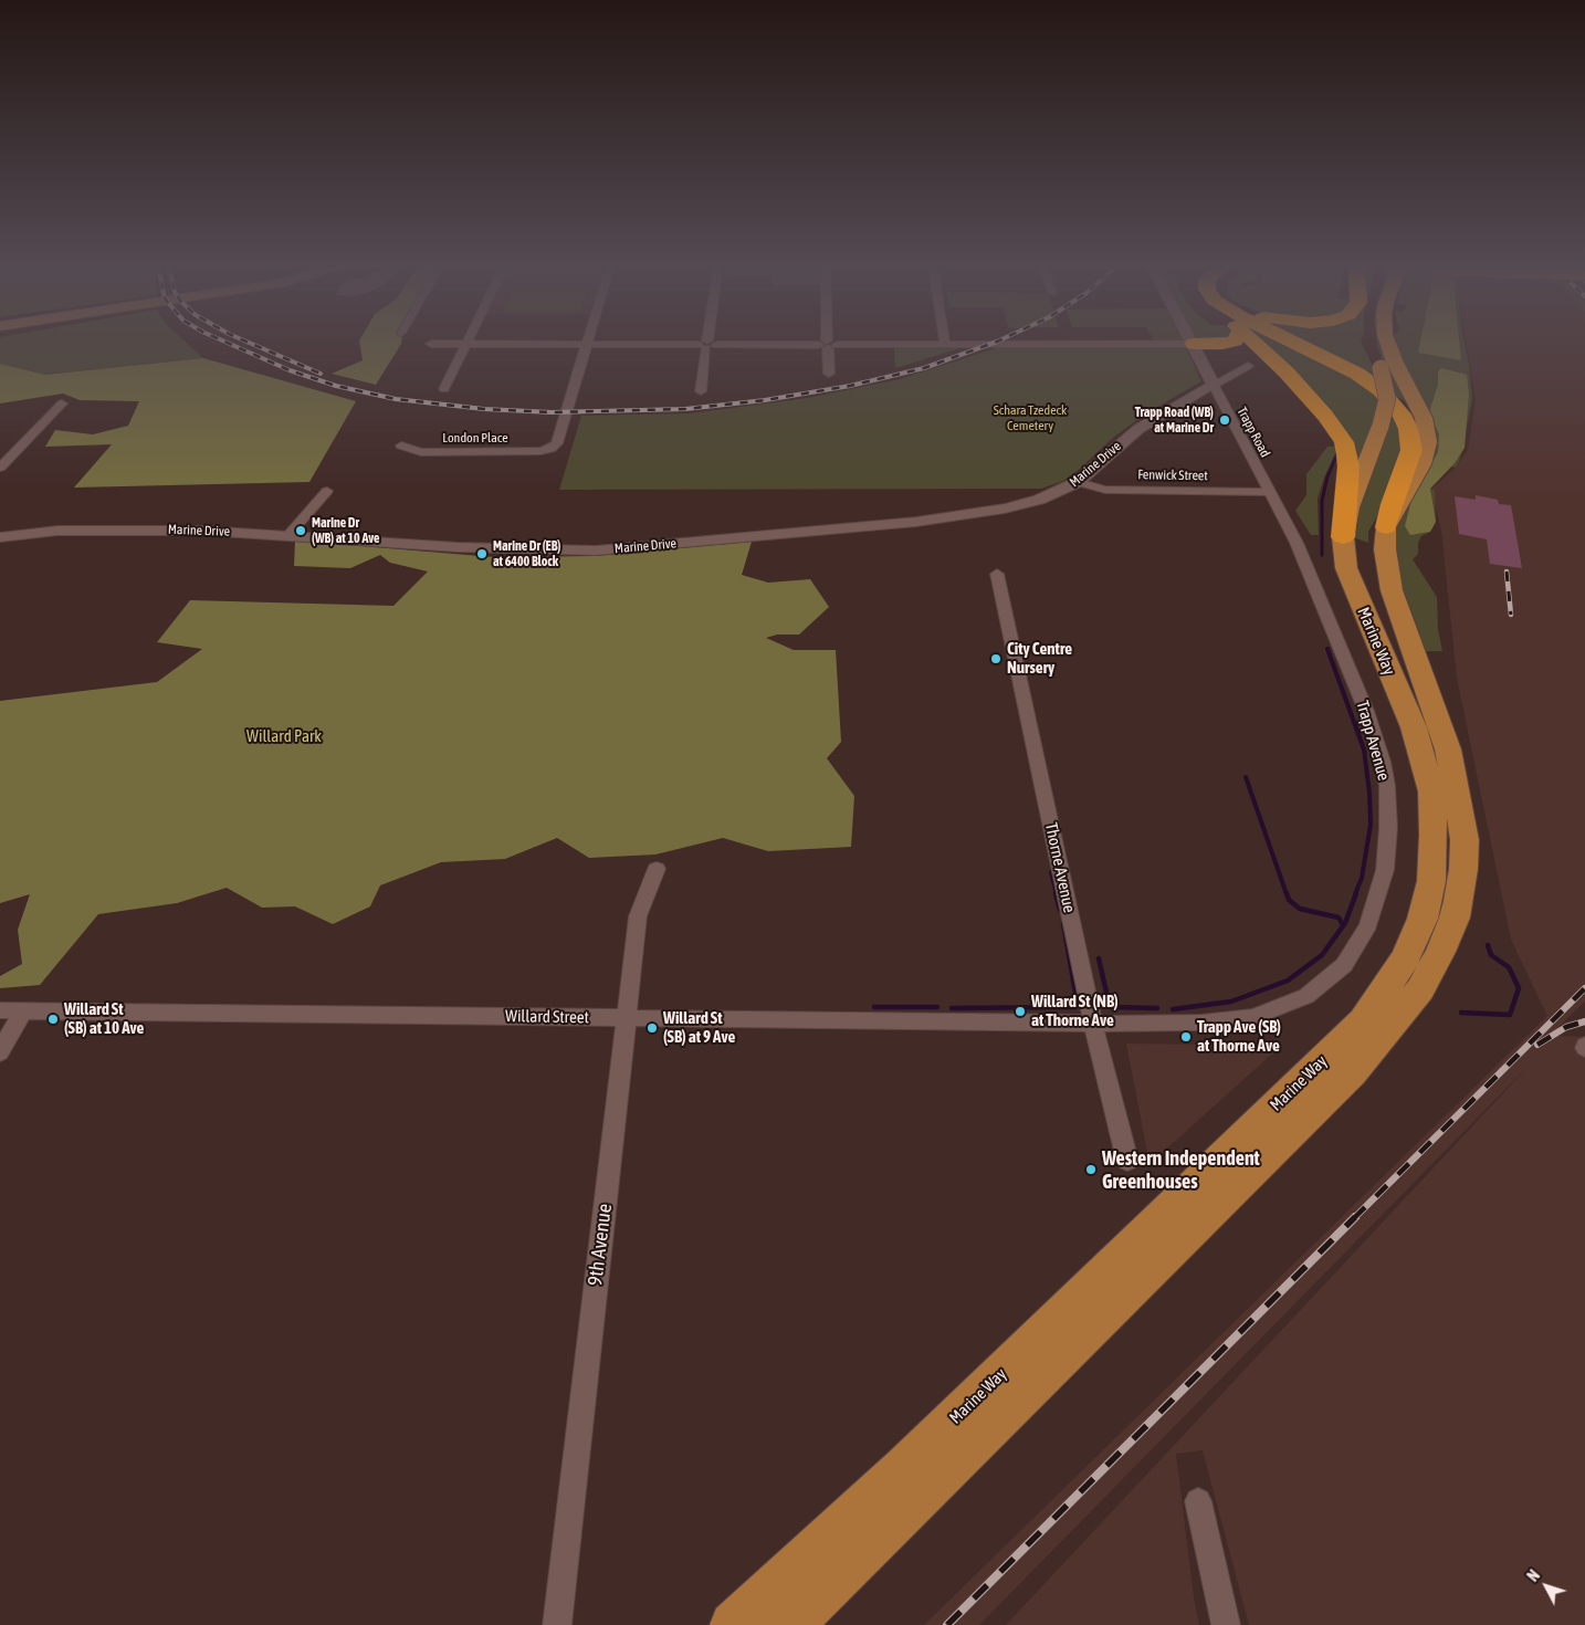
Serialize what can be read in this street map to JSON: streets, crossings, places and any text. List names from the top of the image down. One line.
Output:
{"streets":{"main road":["Marine Way"],"street":["Trapp Road","London Place","Marine Drive","Fenwick Street","Trapp Avenue","Thorne Avenue","Willard Street","9th Avenue"]},"crossings":[["Trapp Road","Marine Drive"],["Trapp Road","Fenwick Street"],["Trapp Road","Trapp Avenue"],["Marine Drive","Fenwick Street"],["Fenwick Street","Trapp Avenue"],["Trapp Avenue","Thorne Avenue"],["Trapp Avenue","Willard Street"],["Thorne Avenue","Willard Street"],["Willard Street","9th Avenue"]],"parks":["Schara Tzedeck Cemetery","Willard Park"],"places":["Trapp Road (WB) at Marine Dr","Marine Dr (WB) at 10 Ave","Marine Dr (EB) at 6400 Block","City Centre Nursery","Willard St (NB) at Thorne Ave","Willard St (SB) at 10 Ave","Willard St (SB) at 9 Ave","Trapp Ave (SB) at Thorne Ave","Western Independent Greenhouses"],"north":"top left"}
